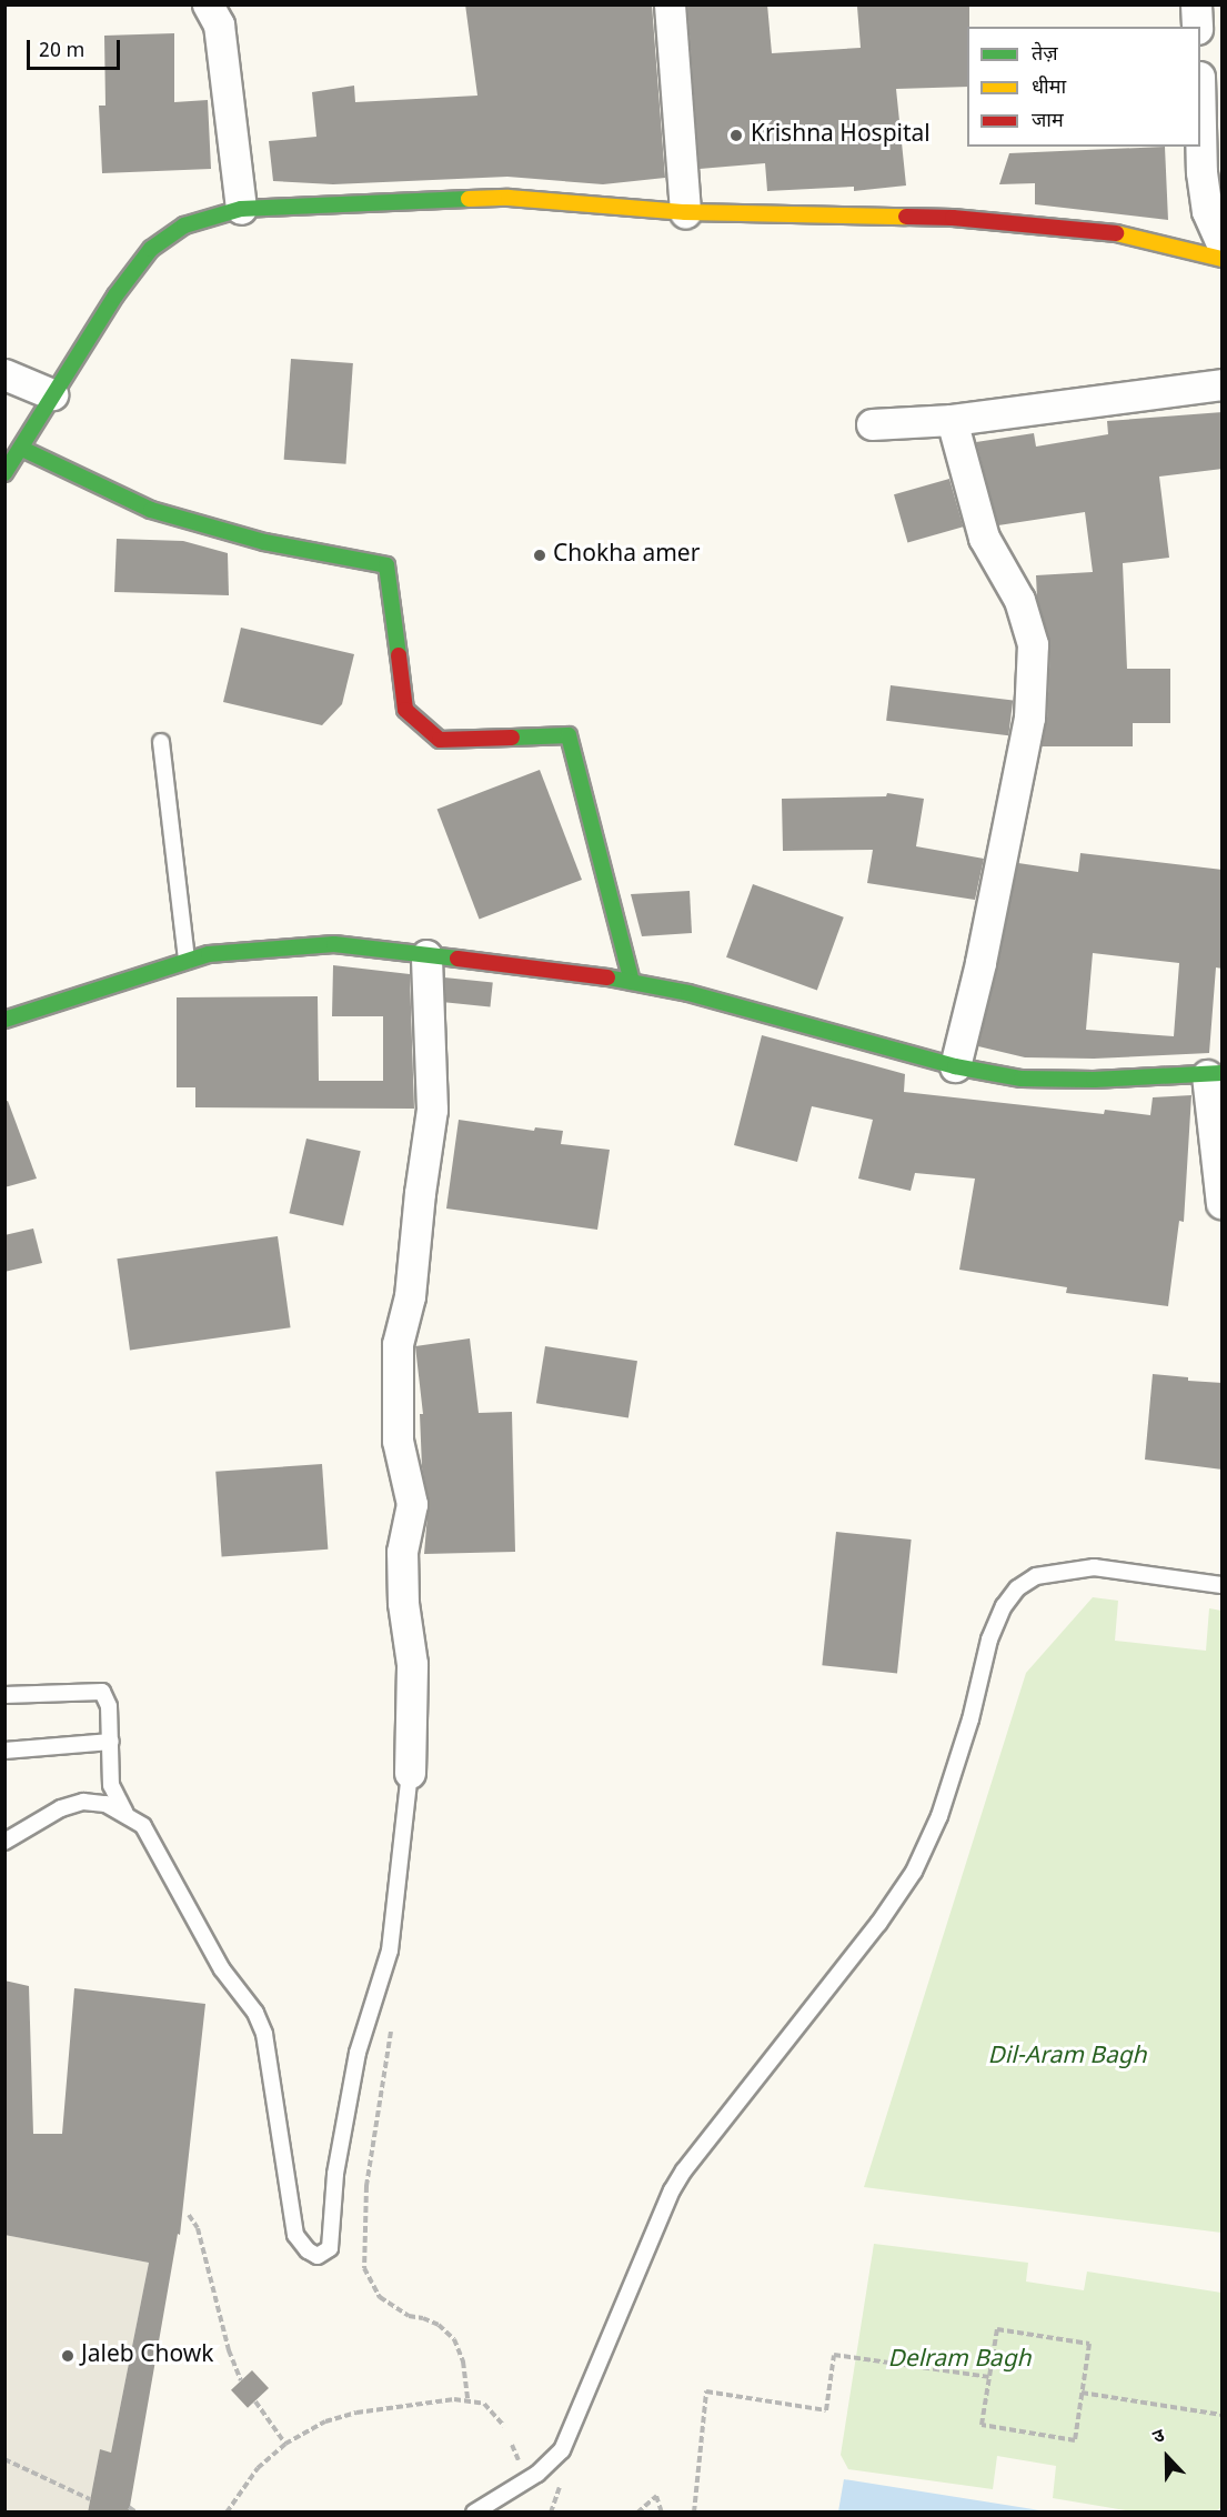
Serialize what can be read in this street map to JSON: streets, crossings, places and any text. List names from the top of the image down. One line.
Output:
{"parks":["Dil-Aram Bagh","Delram Bagh"],"places":["Krishna Hospital","Chokha amer","Jaleb Chowk"],"legend":["तेज़","धीमा","जाम"],"scale_bar":"20 m","north":"top"}
